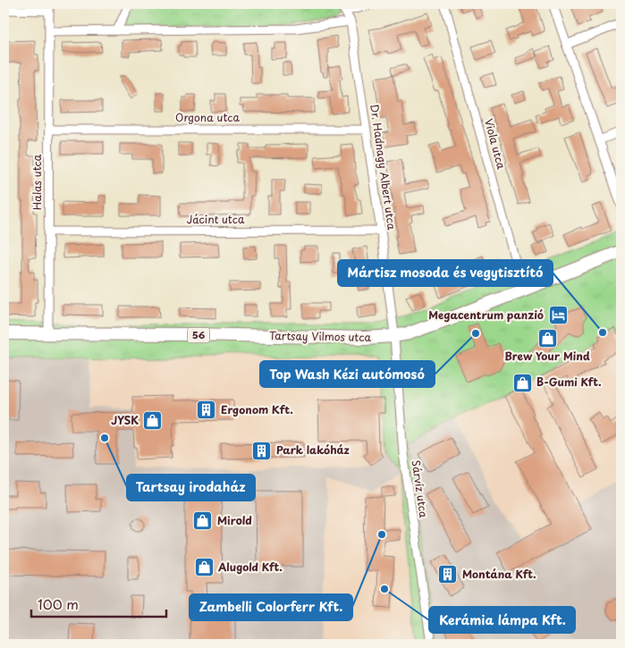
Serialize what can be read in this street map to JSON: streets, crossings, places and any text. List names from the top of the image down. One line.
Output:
{"streets":{"main road":["56","Tartsay Vilmos utca"],"street":["Orgona utca","Viola utca","Dr. Hadnagy Albert utca","Halas utca","Jácint utca","Sárvíz utca"]},"crossings":[["Orgona utca","Dr. Hadnagy Albert utca"],["Orgona utca","Halas utca"],["Viola utca","Tartsay Vilmos utca"],["Dr. Hadnagy Albert utca","Jácint utca"],["Dr. Hadnagy Albert utca","Tartsay Vilmos utca"],["Dr. Hadnagy Albert utca","Sárvíz utca"],["Halas utca","Jácint utca"],["Halas utca","Tartsay Vilmos utca"],["Tartsay Vilmos utca","Sárvíz utca"]],"places":{"hotel":["Megacentrum panzió"],"other":["Mártisz mosoda és vegytisztító","Top Wash Kézi autómosó","Tartsay irodaház","Zambelli Colorferr Kft.","Kerámia lámpa Kft."],"shop":["Brew Your Mind","B-Gumi Kft.","JYSK","Mirold","Alugold Kft."],"building":["Ergonom Kft.","Park lakóház","Montána Kft."]},"scale_bar":"100 m"}
